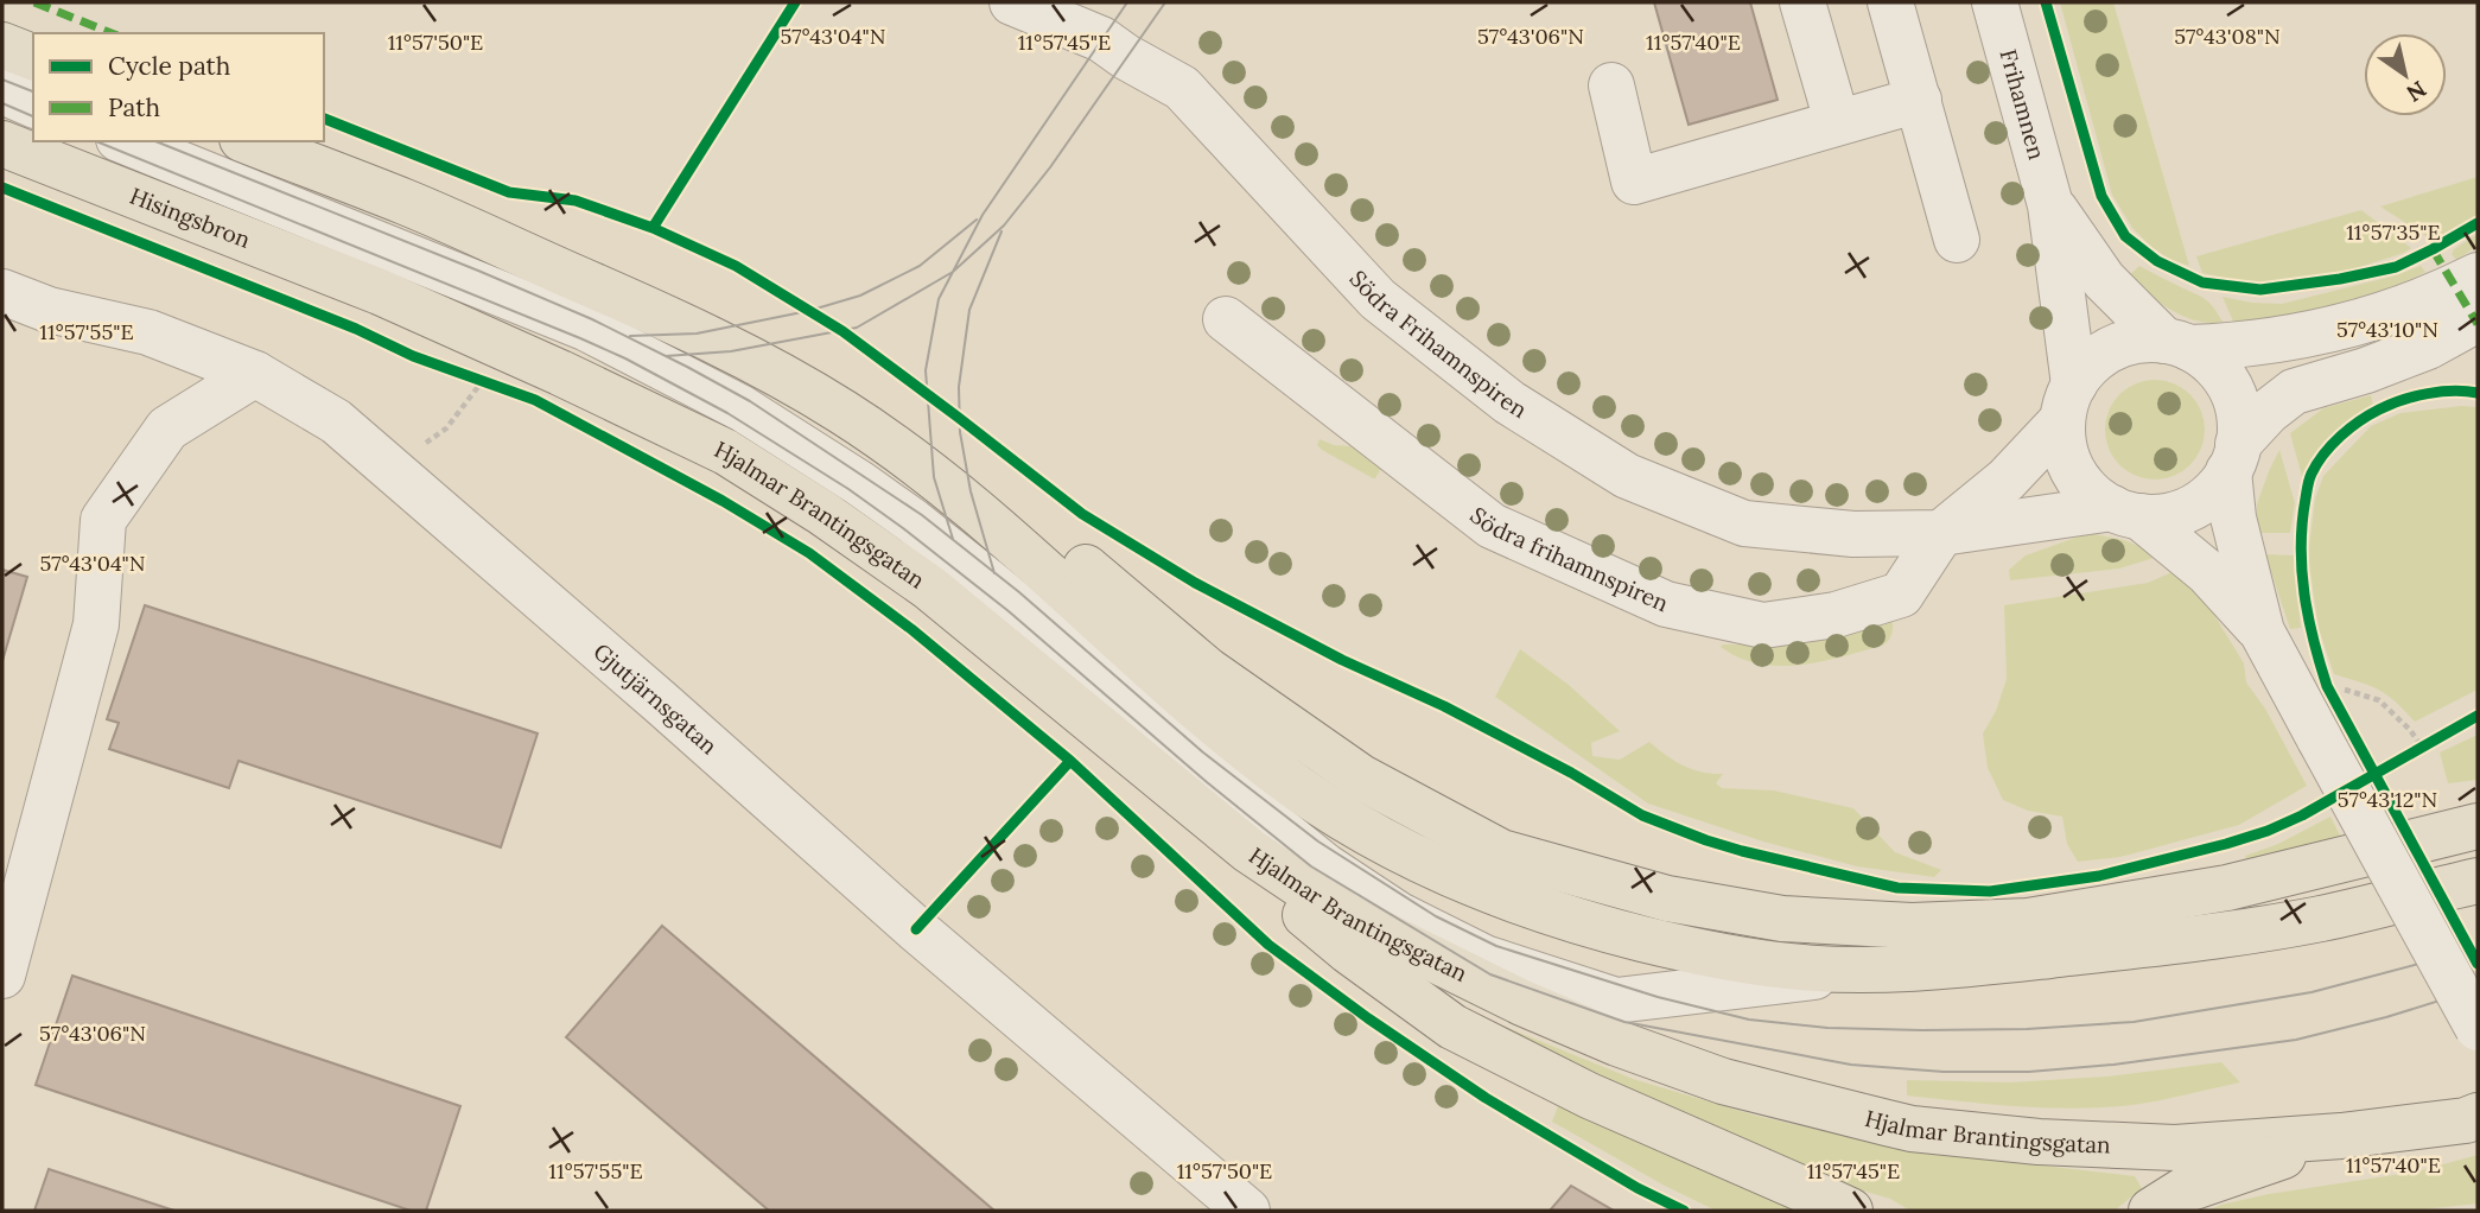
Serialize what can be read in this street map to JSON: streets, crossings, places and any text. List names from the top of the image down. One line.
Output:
{"streets":{"main road":["Hisingsbron","Hjalmar Brantingsgatan"],"street":["Frihamnen","Södra Frihamnspiren","Södra frihamnspiren","Gjutjärnsgatan"]},"crossings":[["Frihamnen","Södra frihamnspiren"],["Hisingsbron","Hjalmar Brantingsgatan"],["Södra Frihamnspiren","Södra frihamnspiren"]],"legend":["Cycle path","Path"],"north":"bottom right","coordinates":["57°43'04\"N","57°43'06\"N","57°43'08\"N","11°57'50\"E","11°57'45\"E","11°57'40\"E","11°57'35\"E","57°43'10\"N","11°57'55\"E","57°43'12\"N"]}
